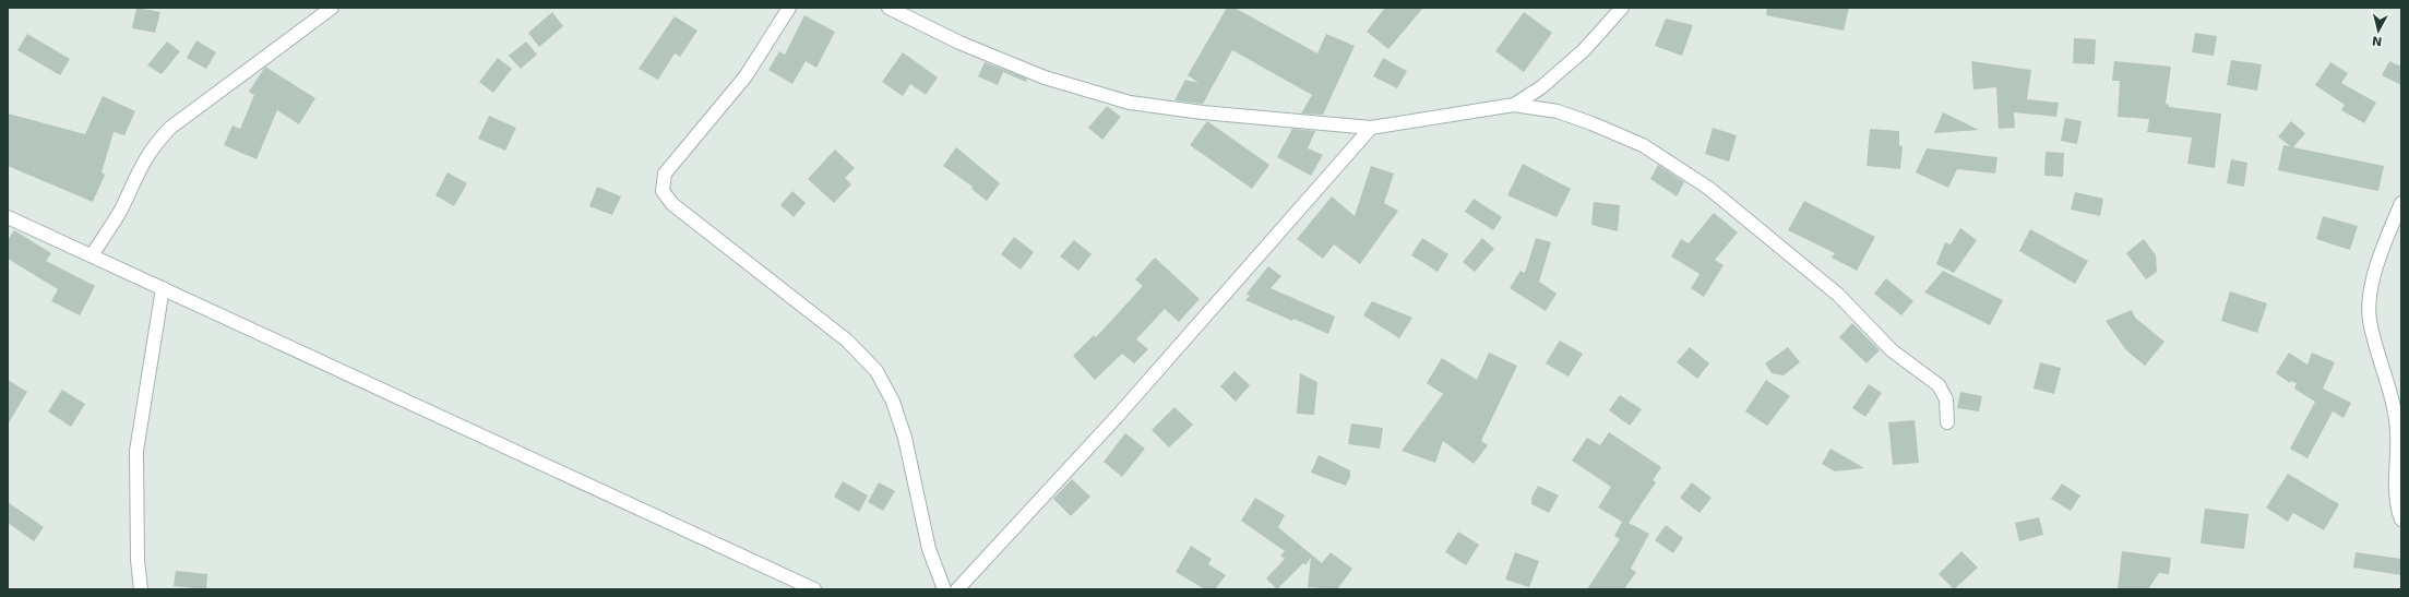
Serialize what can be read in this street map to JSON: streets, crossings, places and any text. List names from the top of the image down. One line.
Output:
{"north":"bottom"}
